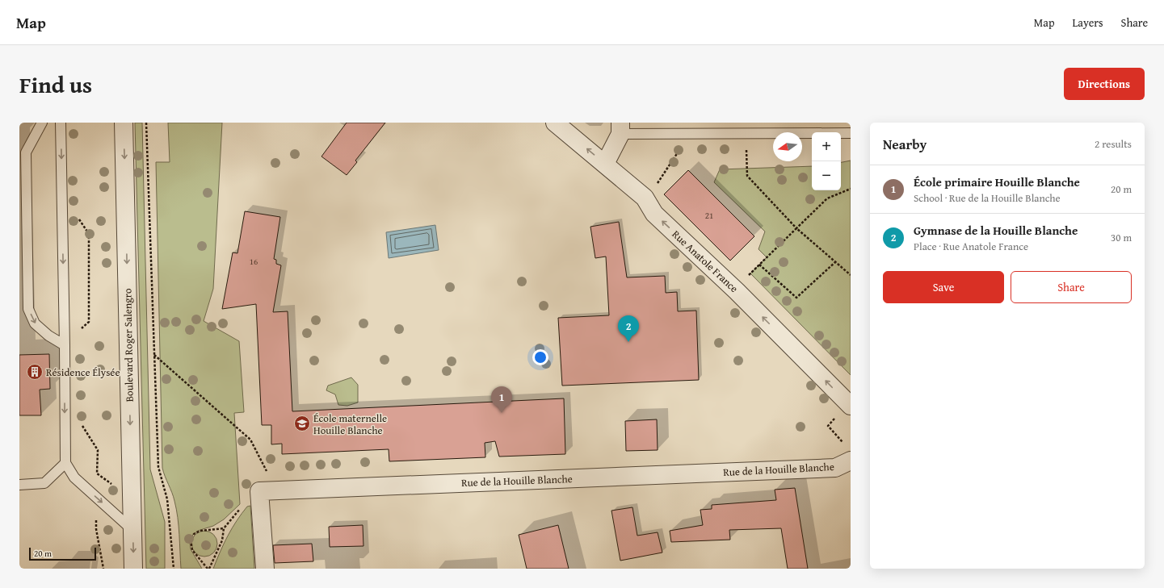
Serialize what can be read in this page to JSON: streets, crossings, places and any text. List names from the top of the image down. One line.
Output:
{"streets":{"street":["Rue Anatole France","Boulevard Roger Salengro","Rue de la Houille Blanche"]},"one_way":["Rue Anatole France","Boulevard Roger Salengro"],"places":{"building":["Résidence Élysée"],"school or university":["École maternelle Houille Blanche"]},"house_numbers":["21","16"],"scale_bar":"20 m","north":"left","page":{"header":"Map","nav":["Map","Layers","Share"],"title":"Find us","buttons":["Directions",["Save","Share"]],"heading":["Nearby","2 results"],"map_buttons":["+","−"],"list":[{"mark":"1","name":"École primaire Houille Blanche","note":"School · Rue de la Houille Blanche","value":"20 m"},{"mark":"2","name":"Gymnase de la Houille Blanche","note":"Place · Rue Anatole France","value":"30 m"}],"pins":["2","1"],"scale":"20 m"}}
